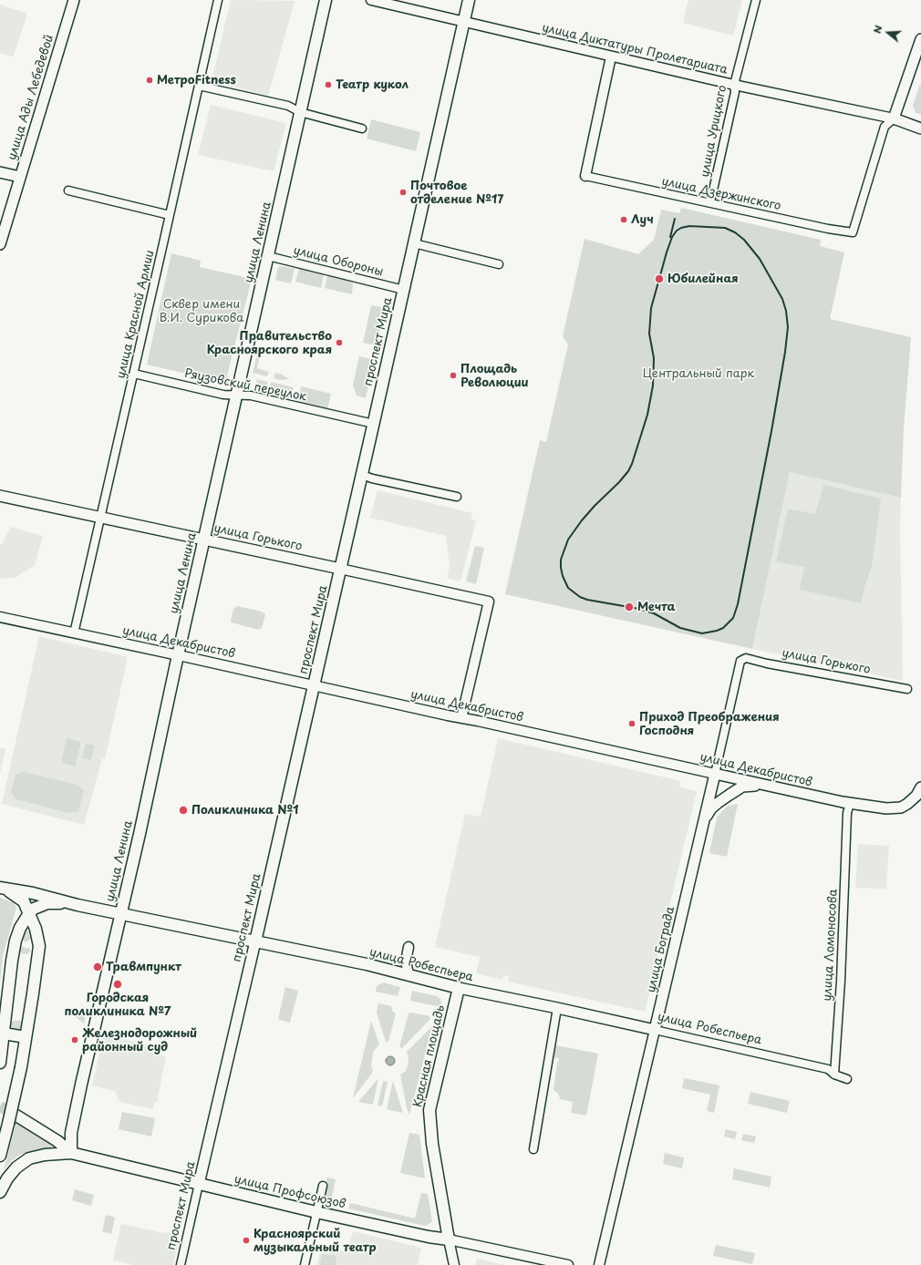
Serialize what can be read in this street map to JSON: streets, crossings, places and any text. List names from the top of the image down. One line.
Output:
{"streets":{"main road":["улица Ады Лебедевой","улица Ленина","проспект Мира","улица Горького","улица Декабристов","улица Бограда","улица Робеспьера","Красная площадь","улица Профсоюзов"],"street":["улица Диктатуры Пролетариата","улица Урицкого","улица Дзержинского","улица Обороны","улица Красной Армии","Ряузовский переулок","улица Ломоносова"]},"crossings":[["улица Диктатуры Пролетариата","улица Урицкого"],["улица Диктатуры Пролетариата","улица Дзержинского"],["улица Диктатуры Пролетариата","проспект Мира"],["улица Урицкого","улица Дзержинского"],["улица Ленина","улица Обороны"],["улица Ленина","Ряузовский переулок"],["улица Ленина","улица Горького"],["улица Ленина","улица Декабристов"],["улица Ленина","улица Робеспьера"],["улица Ленина","улица Профсоюзов"],["улица Обороны","проспект Мира"],["улица Красной Армии","Ряузовский переулок"],["улица Красной Армии","улица Горького"],["улица Красной Армии","улица Декабристов"],["проспект Мира","Ряузовский переулок"],["проспект Мира","улица Горького"],["проспект Мира","улица Декабристов"],["проспект Мира","улица Робеспьера"],["проспект Мира","улица Профсоюзов"],["улица Горького","улица Декабристов"],["улица Горького","улица Бограда"],["улица Декабристов","улица Ломоносова"],["улица Декабристов","улица Бограда"],["улица Ломоносова","улица Робеспьера"],["улица Бограда","улица Робеспьера"],["улица Робеспьера","Красная площадь"],["Красная площадь","улица Профсоюзов"]],"parks":["Сквер имени В.И. Сурикова","Центральный парк"],"places":["МетроFitness","Театр кукол","Почтовое отделение №17","Луч","Юбилейная","Правительство Красноярского края","Площадь Революции","Мечта","Приход Преображения Господня","Поликлиника №1","Травмпункт","Городская поликлиника №7","Железнодорожный районный суд","Красноярский музыкальный театр"],"north":"left"}
